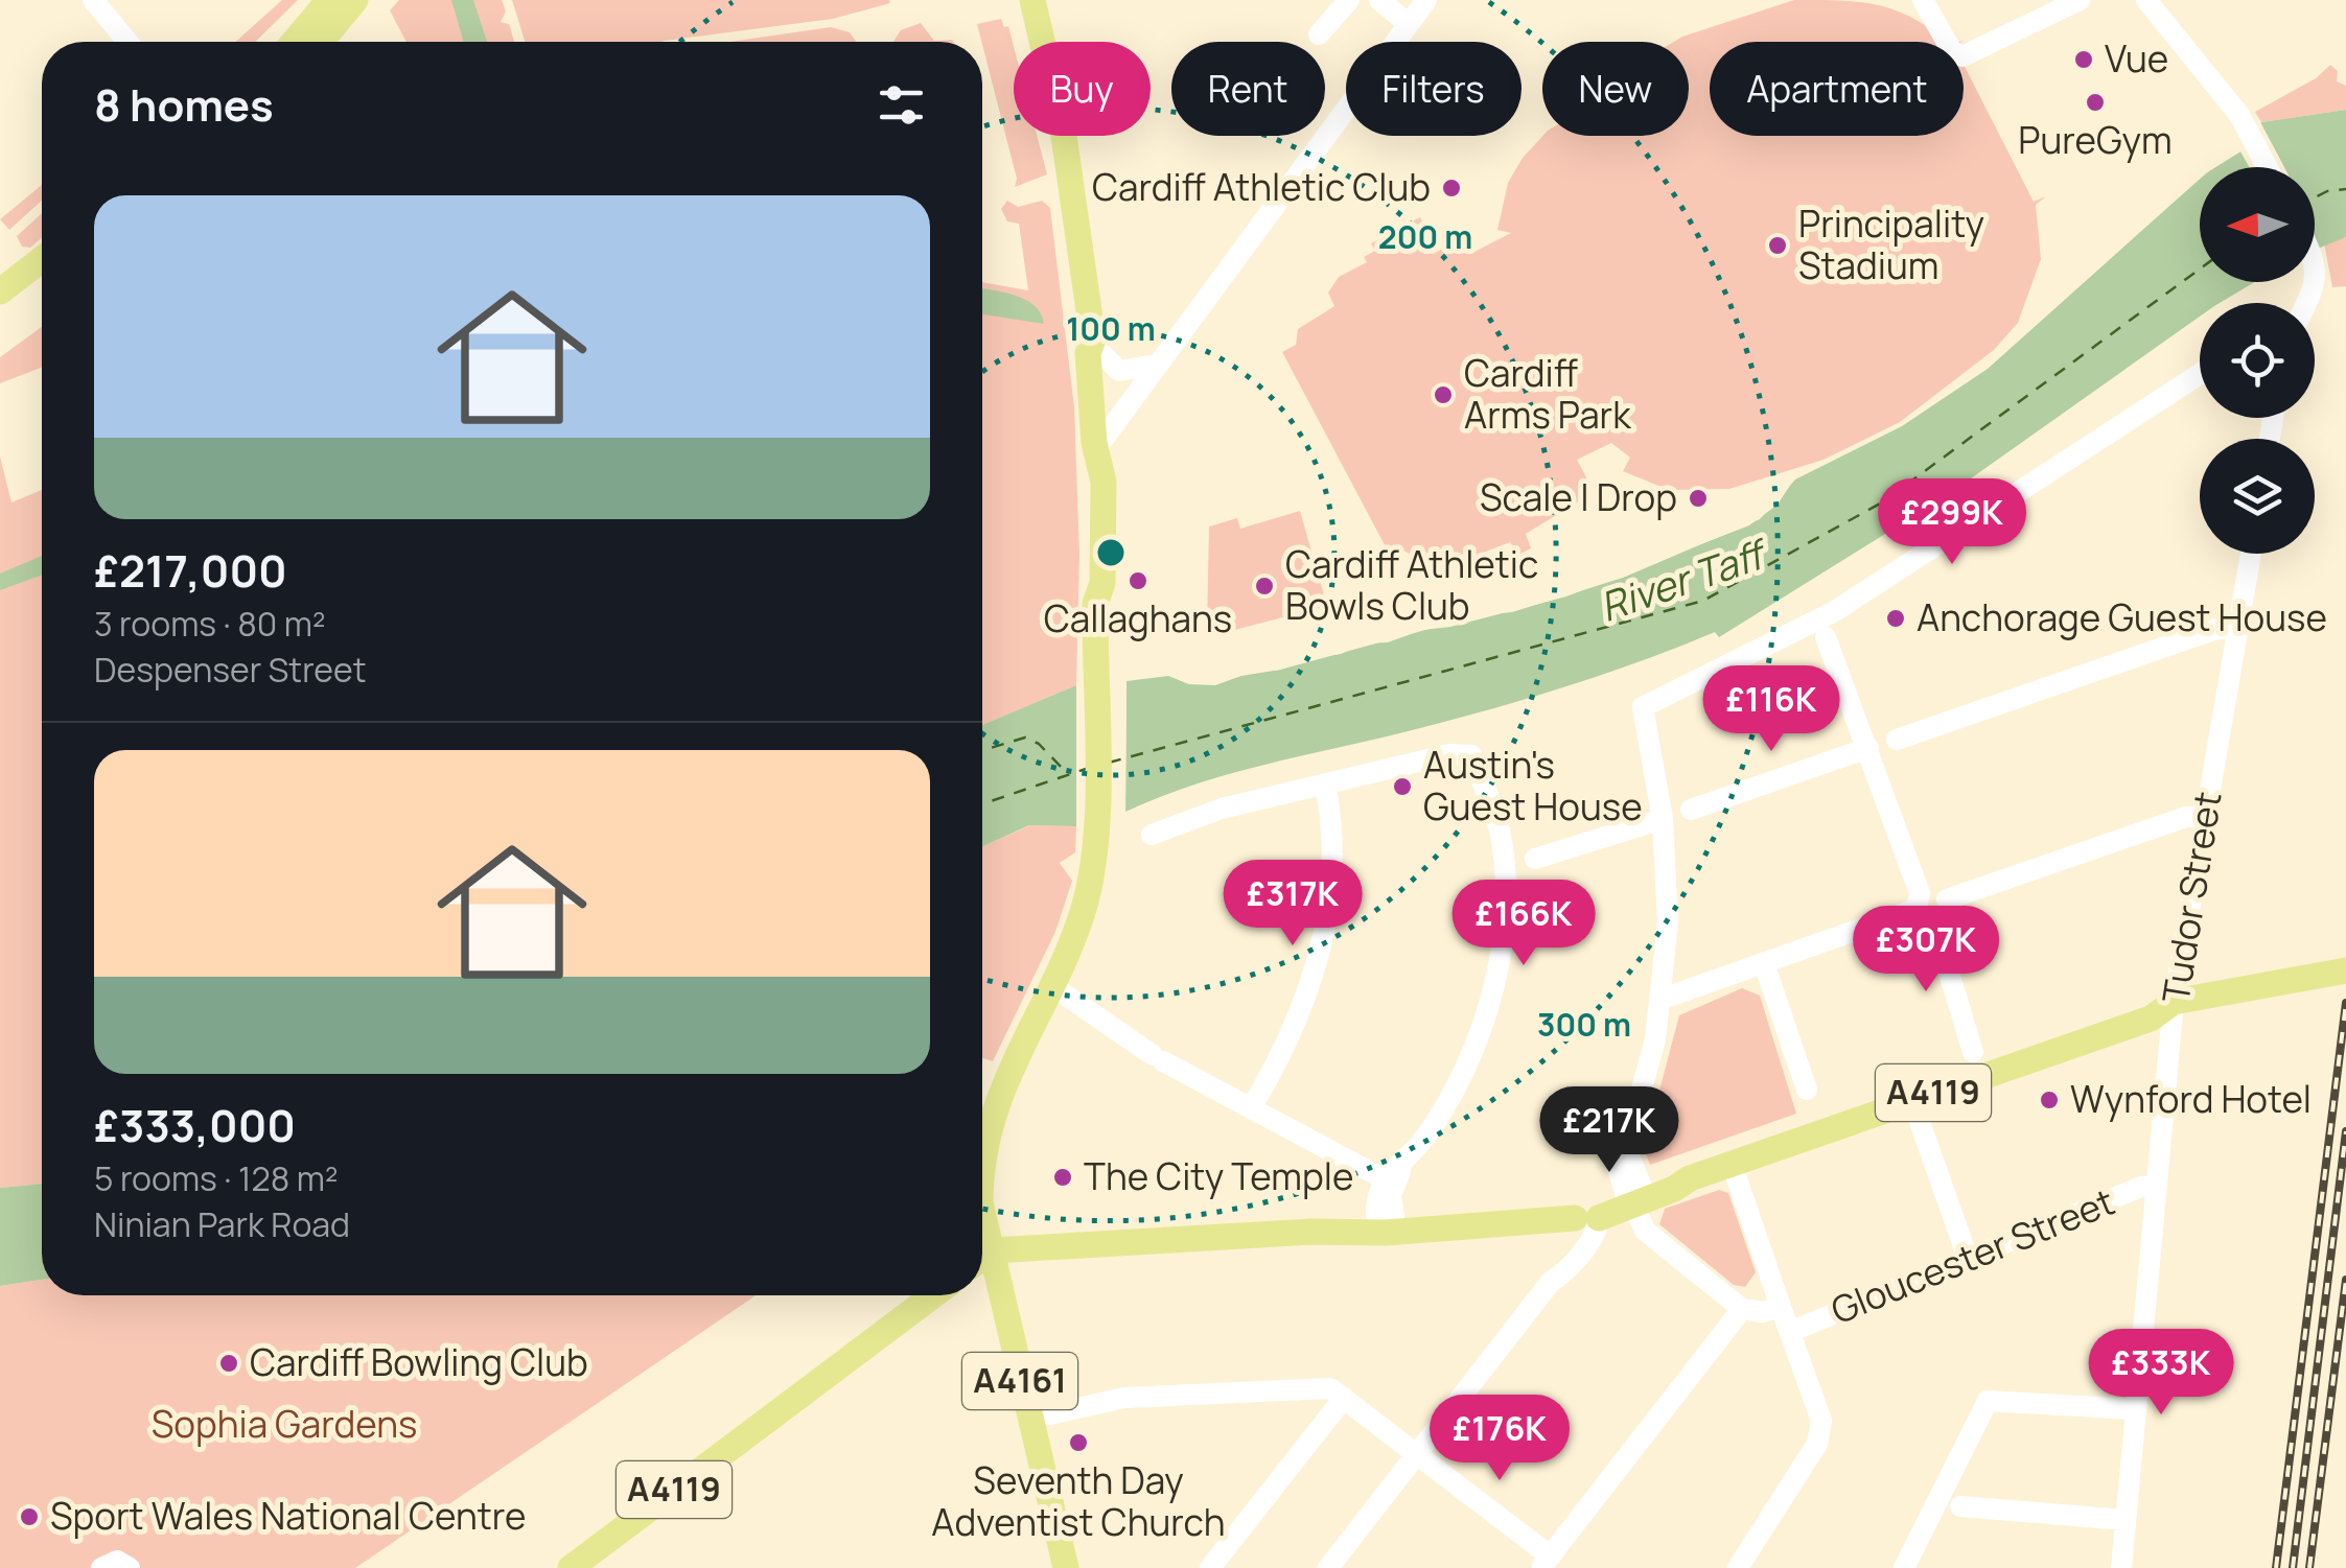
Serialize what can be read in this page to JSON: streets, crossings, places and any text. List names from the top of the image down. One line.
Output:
{"streets":{"main road":["A4119","A4161"],"street":["Tudor Street","Gloucester Street"]},"crossings":[["Tudor Street","A4119"],["Tudor Street","Gloucester Street"],["A4119","A4161"]],"water":["River Taff"],"parks":["Sophia Gardens"],"places":["Vue","PureGym","Cardiff Athletic Club","Principality Stadium","Cardiff Arms Park","Scale | Drop","Callaghans","Cardiff Athletic Bowls Club","Anchorage Guest House","Austin's Guest House","Wynford Hotel","The City Temple","Cardiff Bowling Club","Seventh Day Adventist Church","Sport Wales National Centre"],"north":"left","page":{"chip":["Buy","Rent","Filters","New","Apartment"],"heading":"8 homes","list":[{"name":"£217,000","note":"3 rooms · 80 m² · Despenser Street"},{"name":"£333,000","note":"5 rooms · 128 m² · Ninian Park Road"}],"price":["£299K","£116K","£317K","£166K","£307K","£217K","£333K","£176K"]},"rings":["200 m","100 m","300 m"]}
